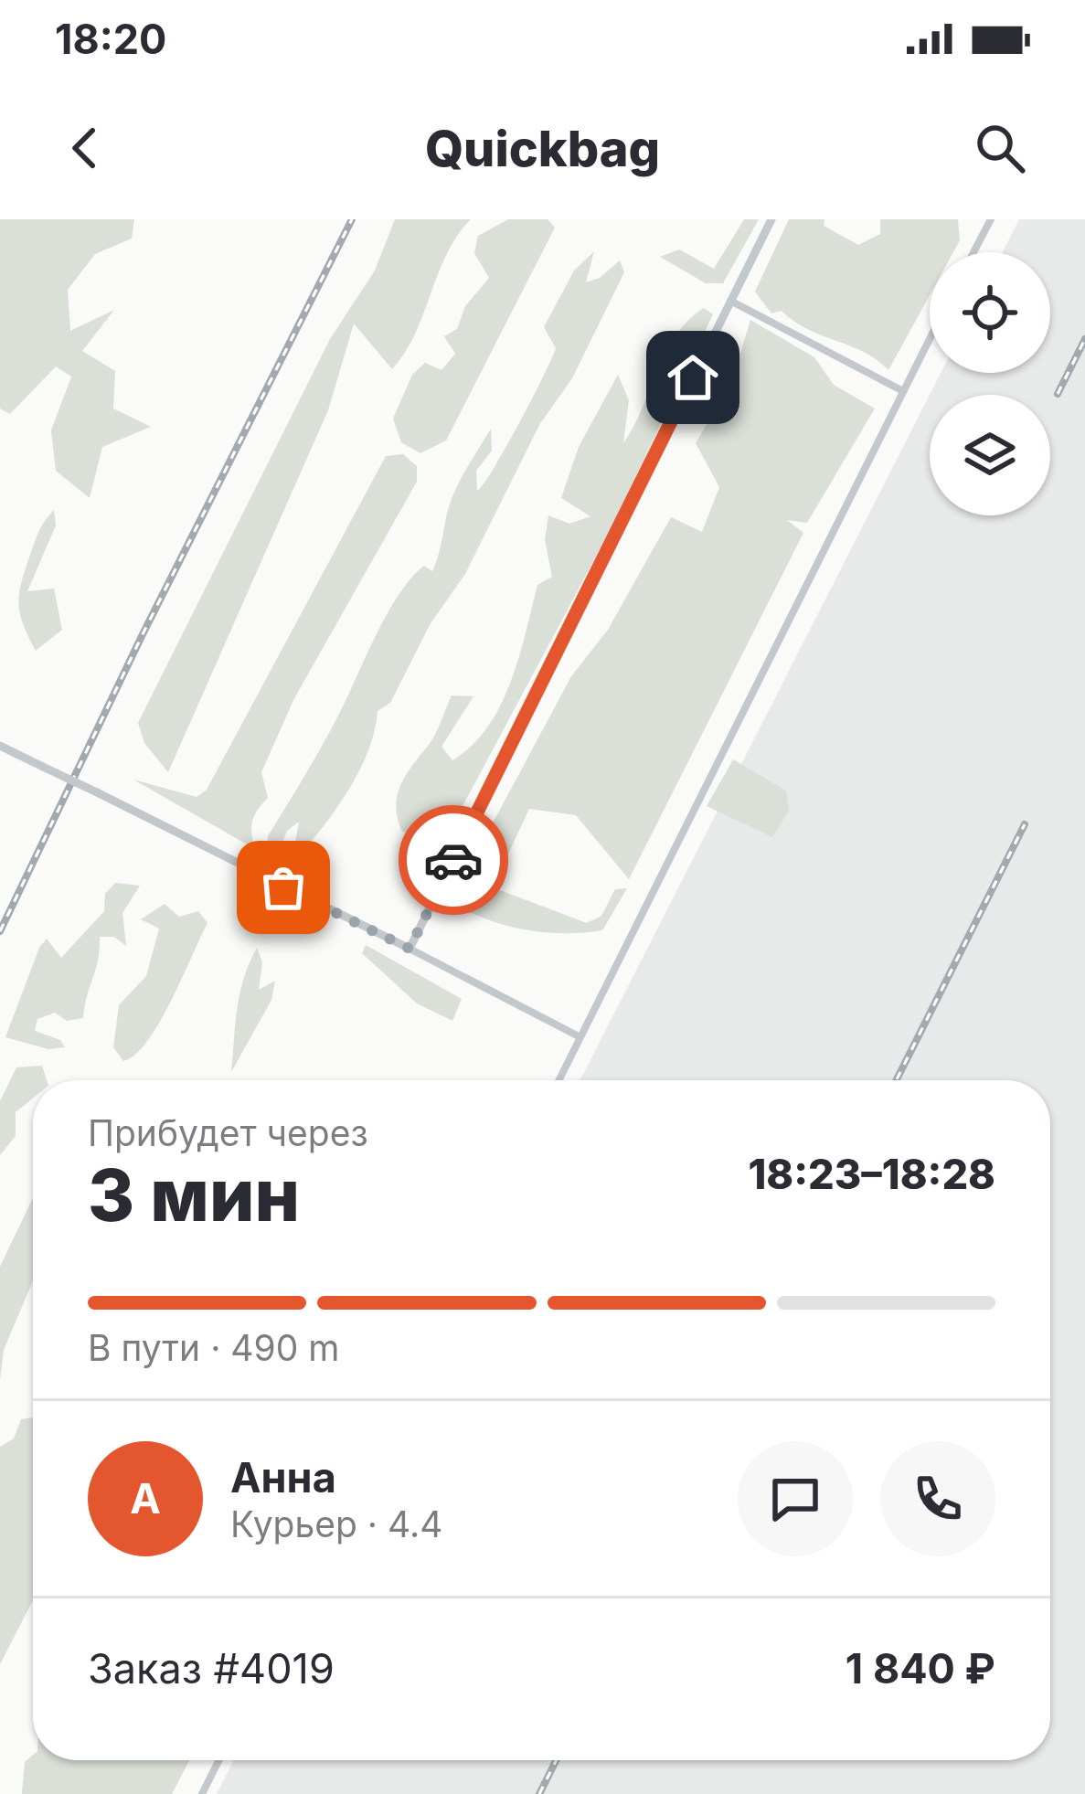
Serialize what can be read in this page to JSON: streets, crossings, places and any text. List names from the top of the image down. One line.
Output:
{"page":{"status":"18:20","header":"Quickbag","heading":["3 мин","Прибудет через","18:23–18:28"],"panel":["Анна","Курьер · 4.4","Заказ #4019","1 840 ₽"],"bar":"В пути · 490 m","round":"А"}}
